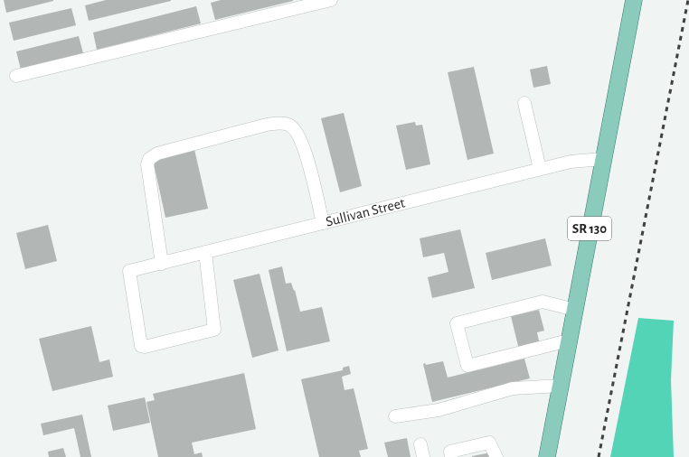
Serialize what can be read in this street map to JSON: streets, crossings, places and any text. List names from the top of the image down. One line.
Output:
{"streets":{"main road":["SR 130"],"street":["Sullivan Street"]},"crossings":[["Sullivan Street","SR 130"]]}
